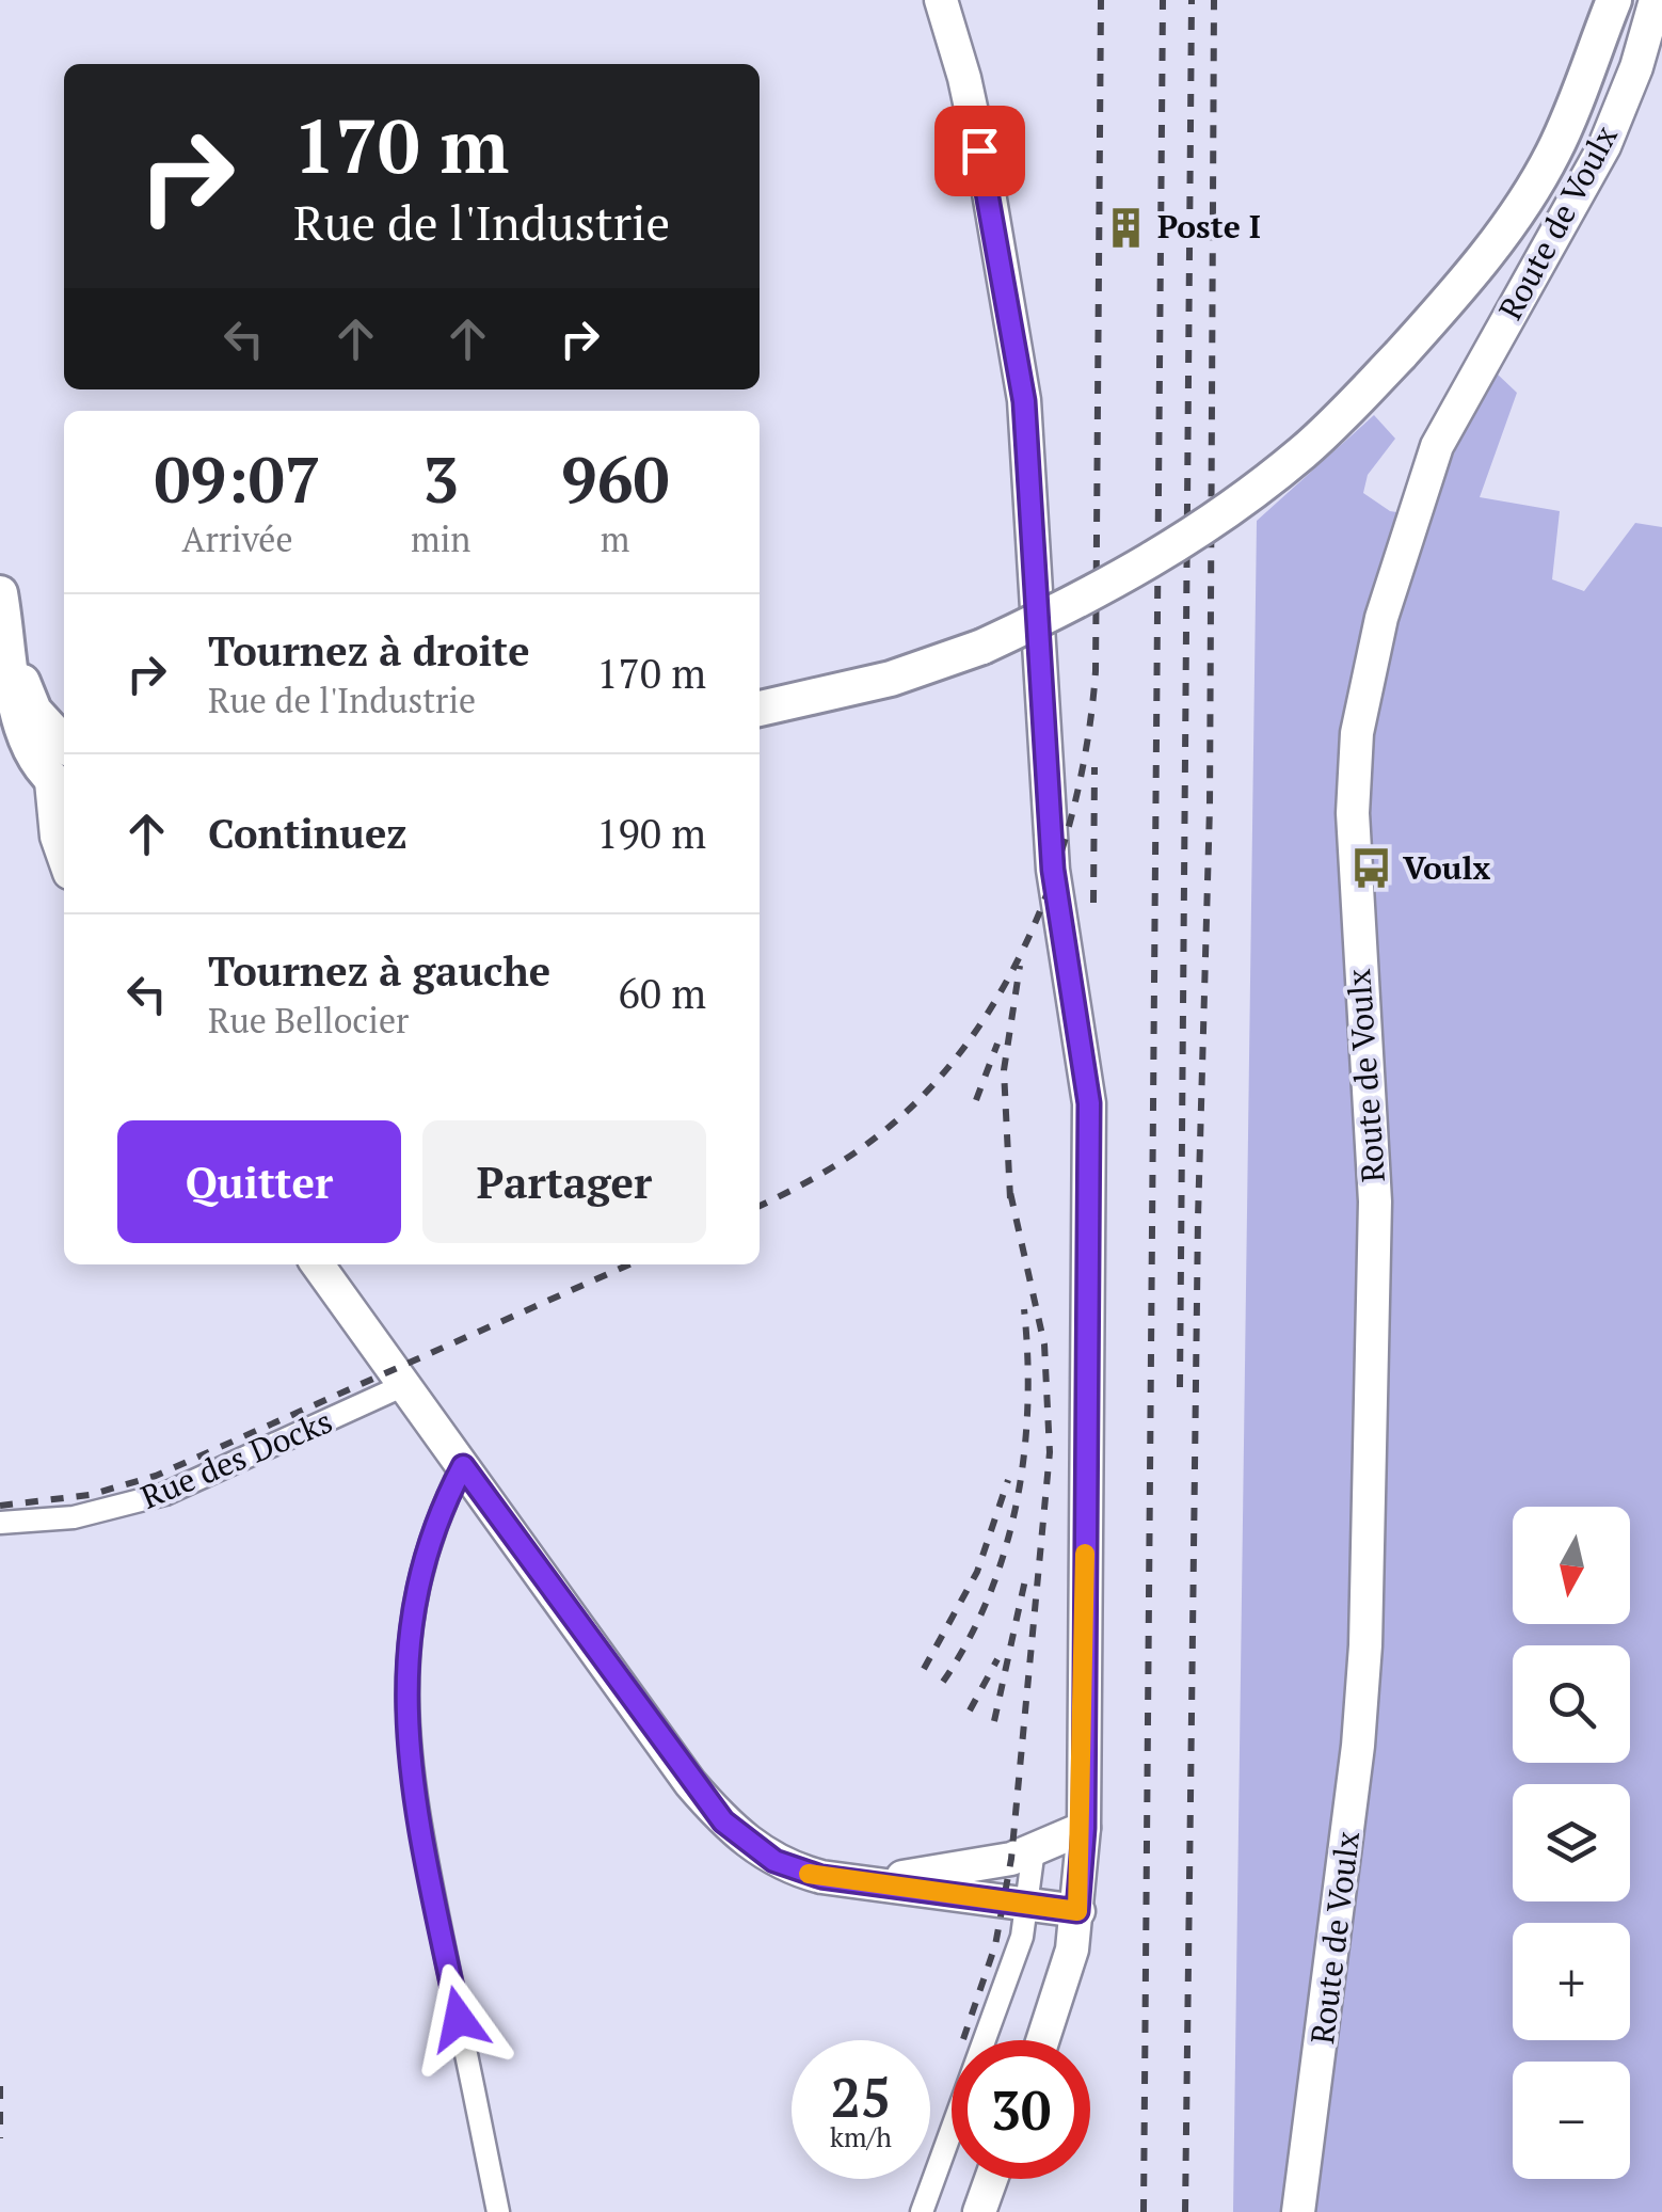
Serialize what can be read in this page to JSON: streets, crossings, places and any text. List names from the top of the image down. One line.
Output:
{"streets":{"main road":["Route de Voulx"],"street":["Rue des Docks"]},"places":{"building":["Poste I"],"bus stop":["Voulx"]},"north":"bottom","page":{"turn":["170 m","Rue de l'Industrie"],"eta":["09:07","Arrivée","3","min","960","m"],"list":[{"name":"Tournez à droite","note":"Rue de l'Industrie","value":"170 m"},{"name":"Continuez","value":"190 m"},{"name":"Tournez à gauche","note":"Rue Bellocier","value":"60 m"}],"buttons":["Quitter","Partager"],"map_buttons":["+","−"],"speed":"25 km/h","limit":"30"}}
